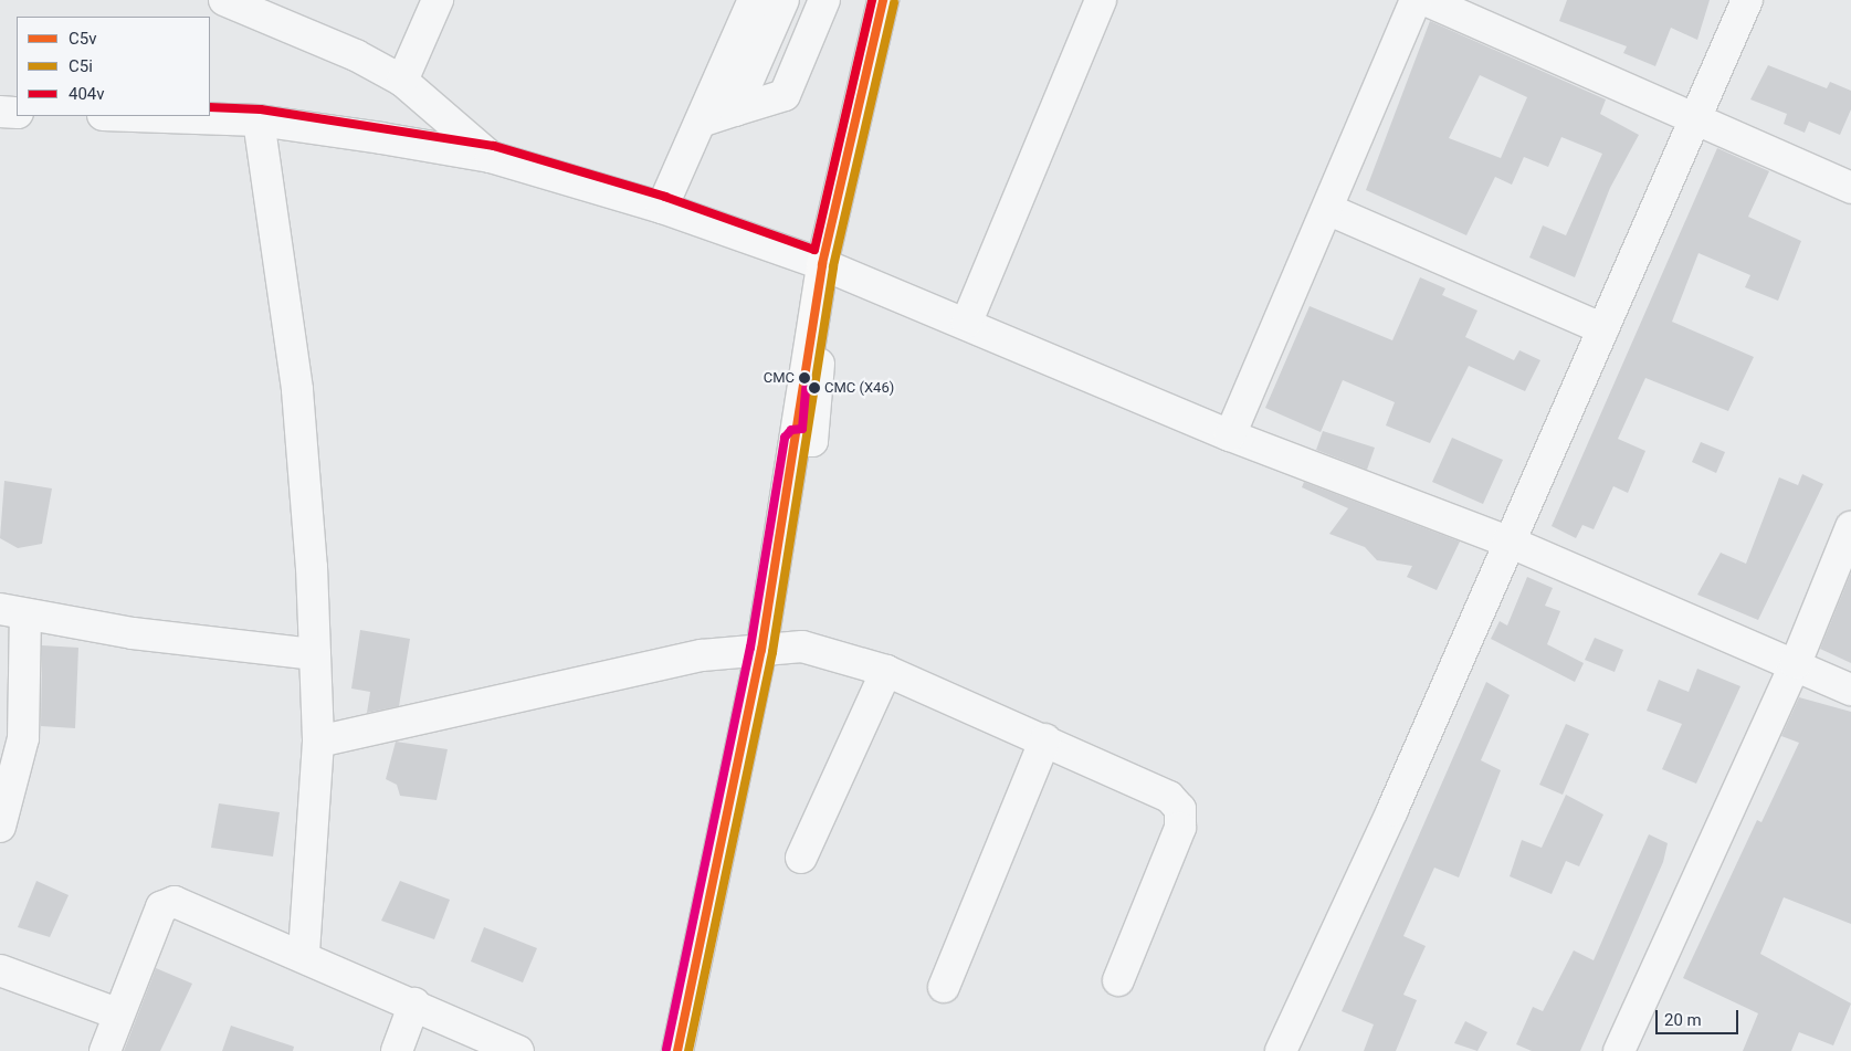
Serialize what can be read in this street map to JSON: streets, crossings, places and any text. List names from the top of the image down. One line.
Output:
{"places":["CMC","CMC (X46)"],"lines":["transit line C5v","transit line 404v","transit line C5i"],"legend":["C5v","C5i","404v"],"scale_bar":"20 m"}
